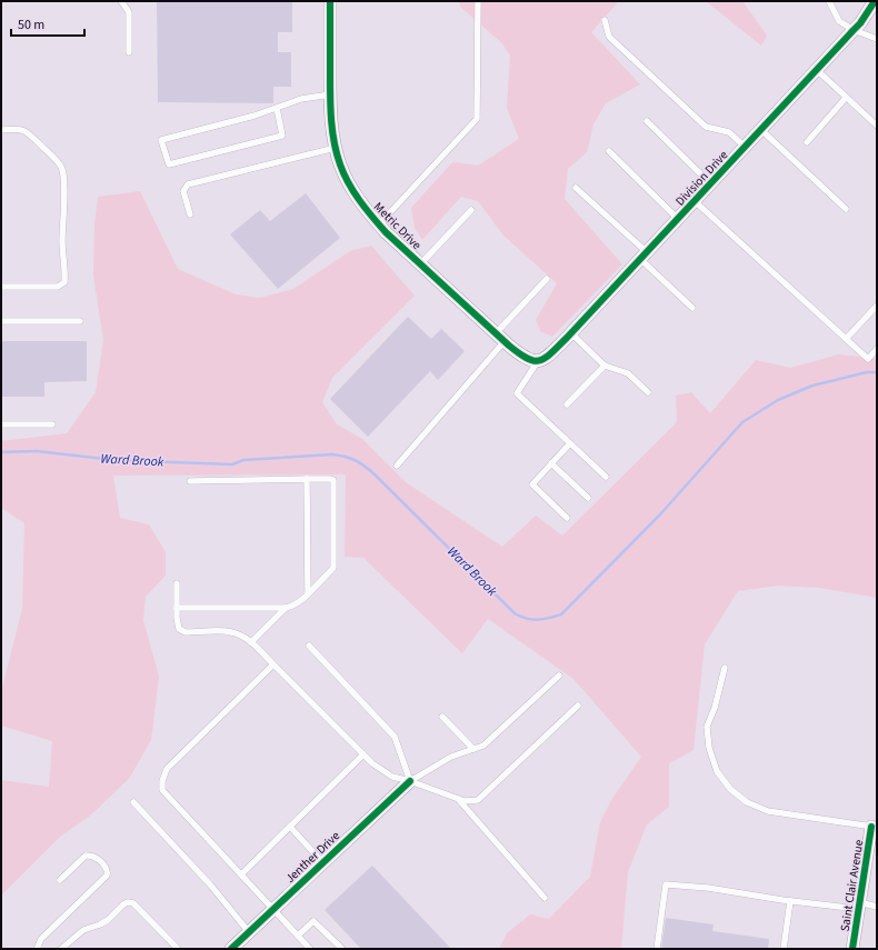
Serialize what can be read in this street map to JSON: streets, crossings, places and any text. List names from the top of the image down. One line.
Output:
{"streets":{"street":["Division Drive","Metric Drive","Jenther Drive","Saint Clair Avenue"]},"crossings":[["Division Drive","Metric Drive"]],"water":["Ward Brook"],"scale_bar":"50 m"}
